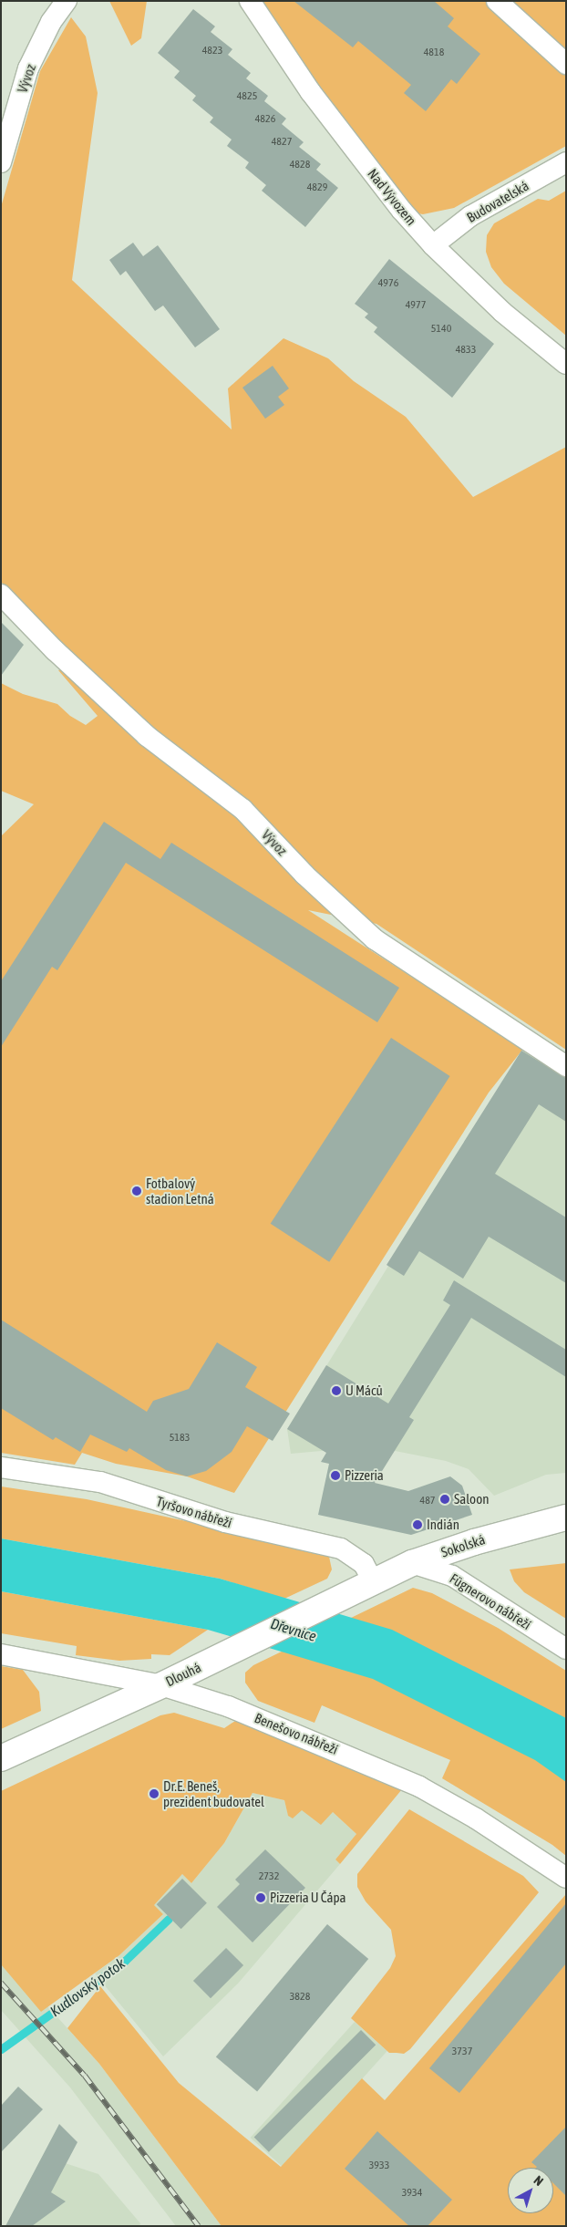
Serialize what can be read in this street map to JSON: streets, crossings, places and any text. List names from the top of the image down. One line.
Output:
{"streets":{"main road":["Sokolská","Dlouhá"],"street":["Vývoz","Nad Vývozem","Budovatelská","Tyršovo nábřeží","Fügnerovo nábřeží","Benešovo nábřeží"]},"crossings":[["Nad Vývozem","Budovatelská"],["Tyršovo nábřeží","Sokolská"],["Tyršovo nábřeží","Dlouhá"],["Sokolská","Fügnerovo nábřeží"],["Sokolská","Dlouhá"],["Dlouhá","Benešovo nábřeží"]],"water":["Dřevnice","Kudlovský potok"],"places":["Fotbalový stadion Letná","U Máců","Pizzeria","Saloon","Indián","Dr.E. Beneš, prezident budovatel","Pizzeria U Čápa"],"house_numbers":["4823","4818","4825","4826","4827","4828","4829","4976","4977","5140","4833","5183","487","2732","3828","3737","3933","3934"],"north":"top right"}
